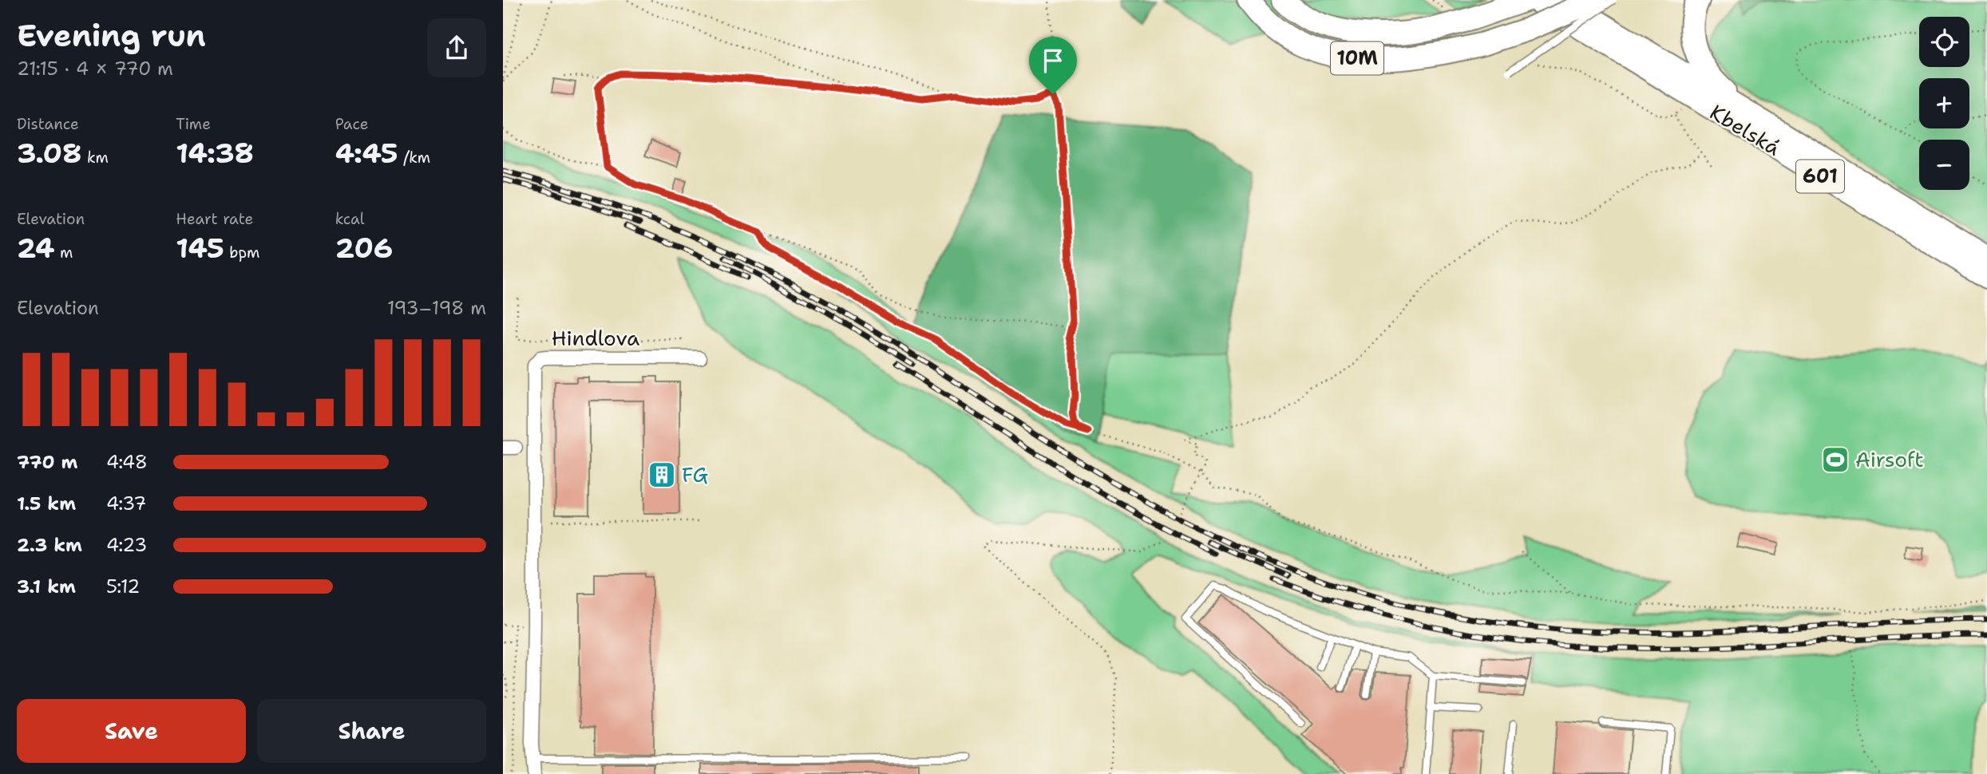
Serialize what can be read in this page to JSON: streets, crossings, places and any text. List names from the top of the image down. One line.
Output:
{"streets":{"highway":["10M","Kbelská","601"],"street":["Hindlova"]},"places":{"sports":["Airsoft"],"building":["FG"]},"page":{"heading":["Evening run","21:15 · 4 × 770 m"],"map_buttons":["+","−"],"stats":[["Distance","3.08 km"],["Time","14:38"],["Pace","4:45 /km"],["Elevation","24 m"],["Heart rate","145 bpm"],["kcal","206"]],"chart":["Elevation","193–198 m"],"list":[{"name":"770 m","note":"4:48"},{"name":"1.5 km","note":"4:37"},{"name":"2.3 km","note":"4:23"},{"name":"3.1 km","note":"5:12"}],"buttons":["Save","Share"]}}
